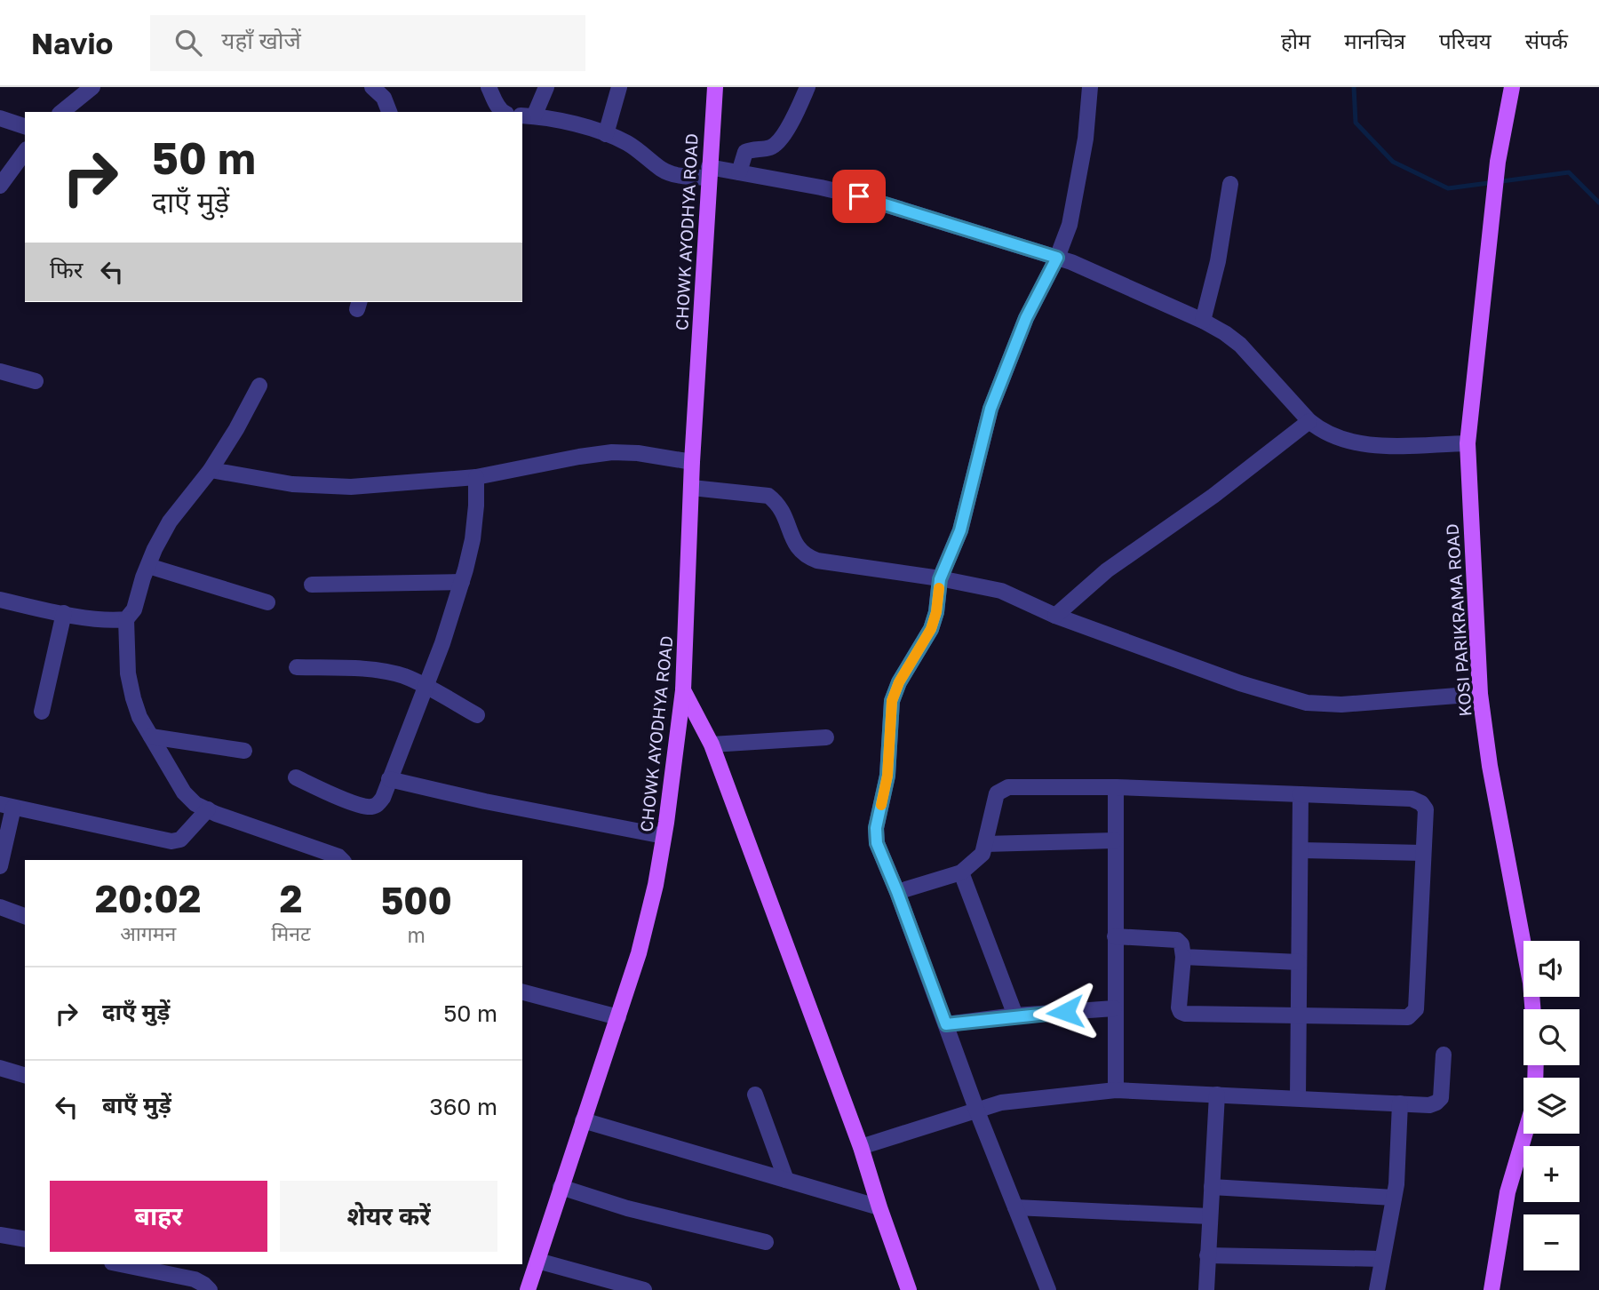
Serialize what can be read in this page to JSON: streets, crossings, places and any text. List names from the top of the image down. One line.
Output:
{"streets":{"main road":["CHOWK AYODHYA ROAD","KOSI PARIKRAMA ROAD"]},"page":{"header":"Navio","search":"यहाँ खोजें","nav":["होम","मानचित्र","परिचय","संपर्क"],"turn":["50 m","दाएँ मुड़ें"],"then":"फिर","eta":["20:02","आगमन","2","मिनट","500","m"],"map_buttons":["+","−"],"list":[{"name":"दाएँ मुड़ें","value":"50 m"},{"name":"बाएँ मुड़ें","value":"360 m"}],"buttons":["बाहर","शेयर करें"]}}
